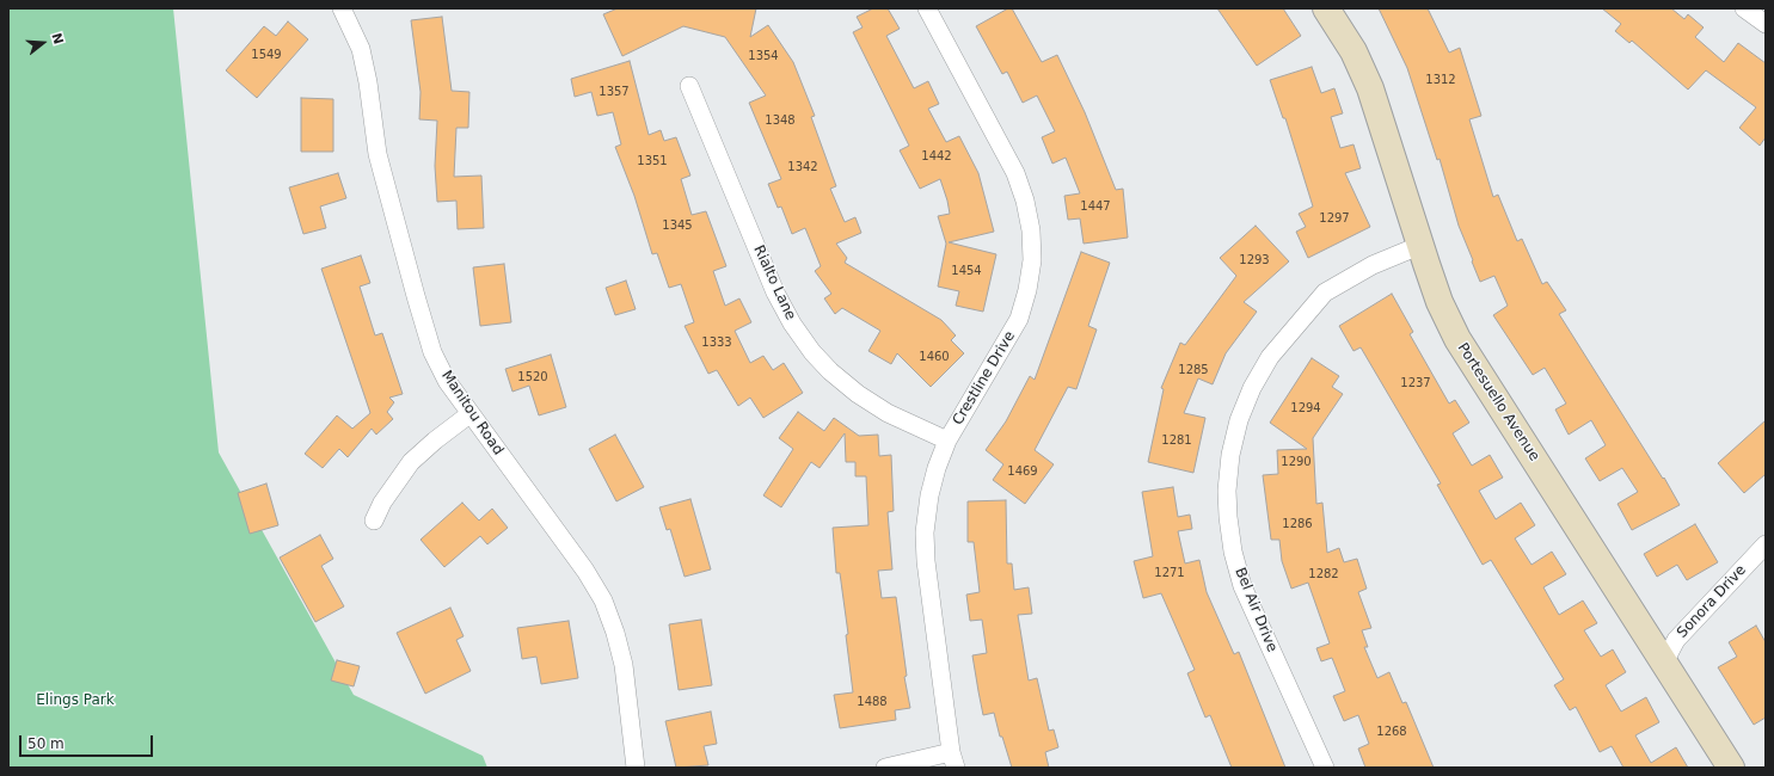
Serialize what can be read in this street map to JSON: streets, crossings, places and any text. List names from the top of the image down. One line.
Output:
{"streets":{"street":["Rialto Lane","Crestline Drive","Portesuello Avenue","Manitou Road","Sonora Drive","Bel Air Drive"]},"crossings":[["Rialto Lane","Crestline Drive"],["Portesuello Avenue","Sonora Drive"],["Portesuello Avenue","Bel Air Drive"]],"parks":["Elings Park"],"house_numbers":["1549","1354","1312","1357","1348","1442","1351","1342","1447","1297","1345","1293","1454","1333","1460","1285","1520","1237","1294","1281","1290","1469","1286","1271","1282","1488","1268"],"scale_bar":"50 m","north":"right"}
